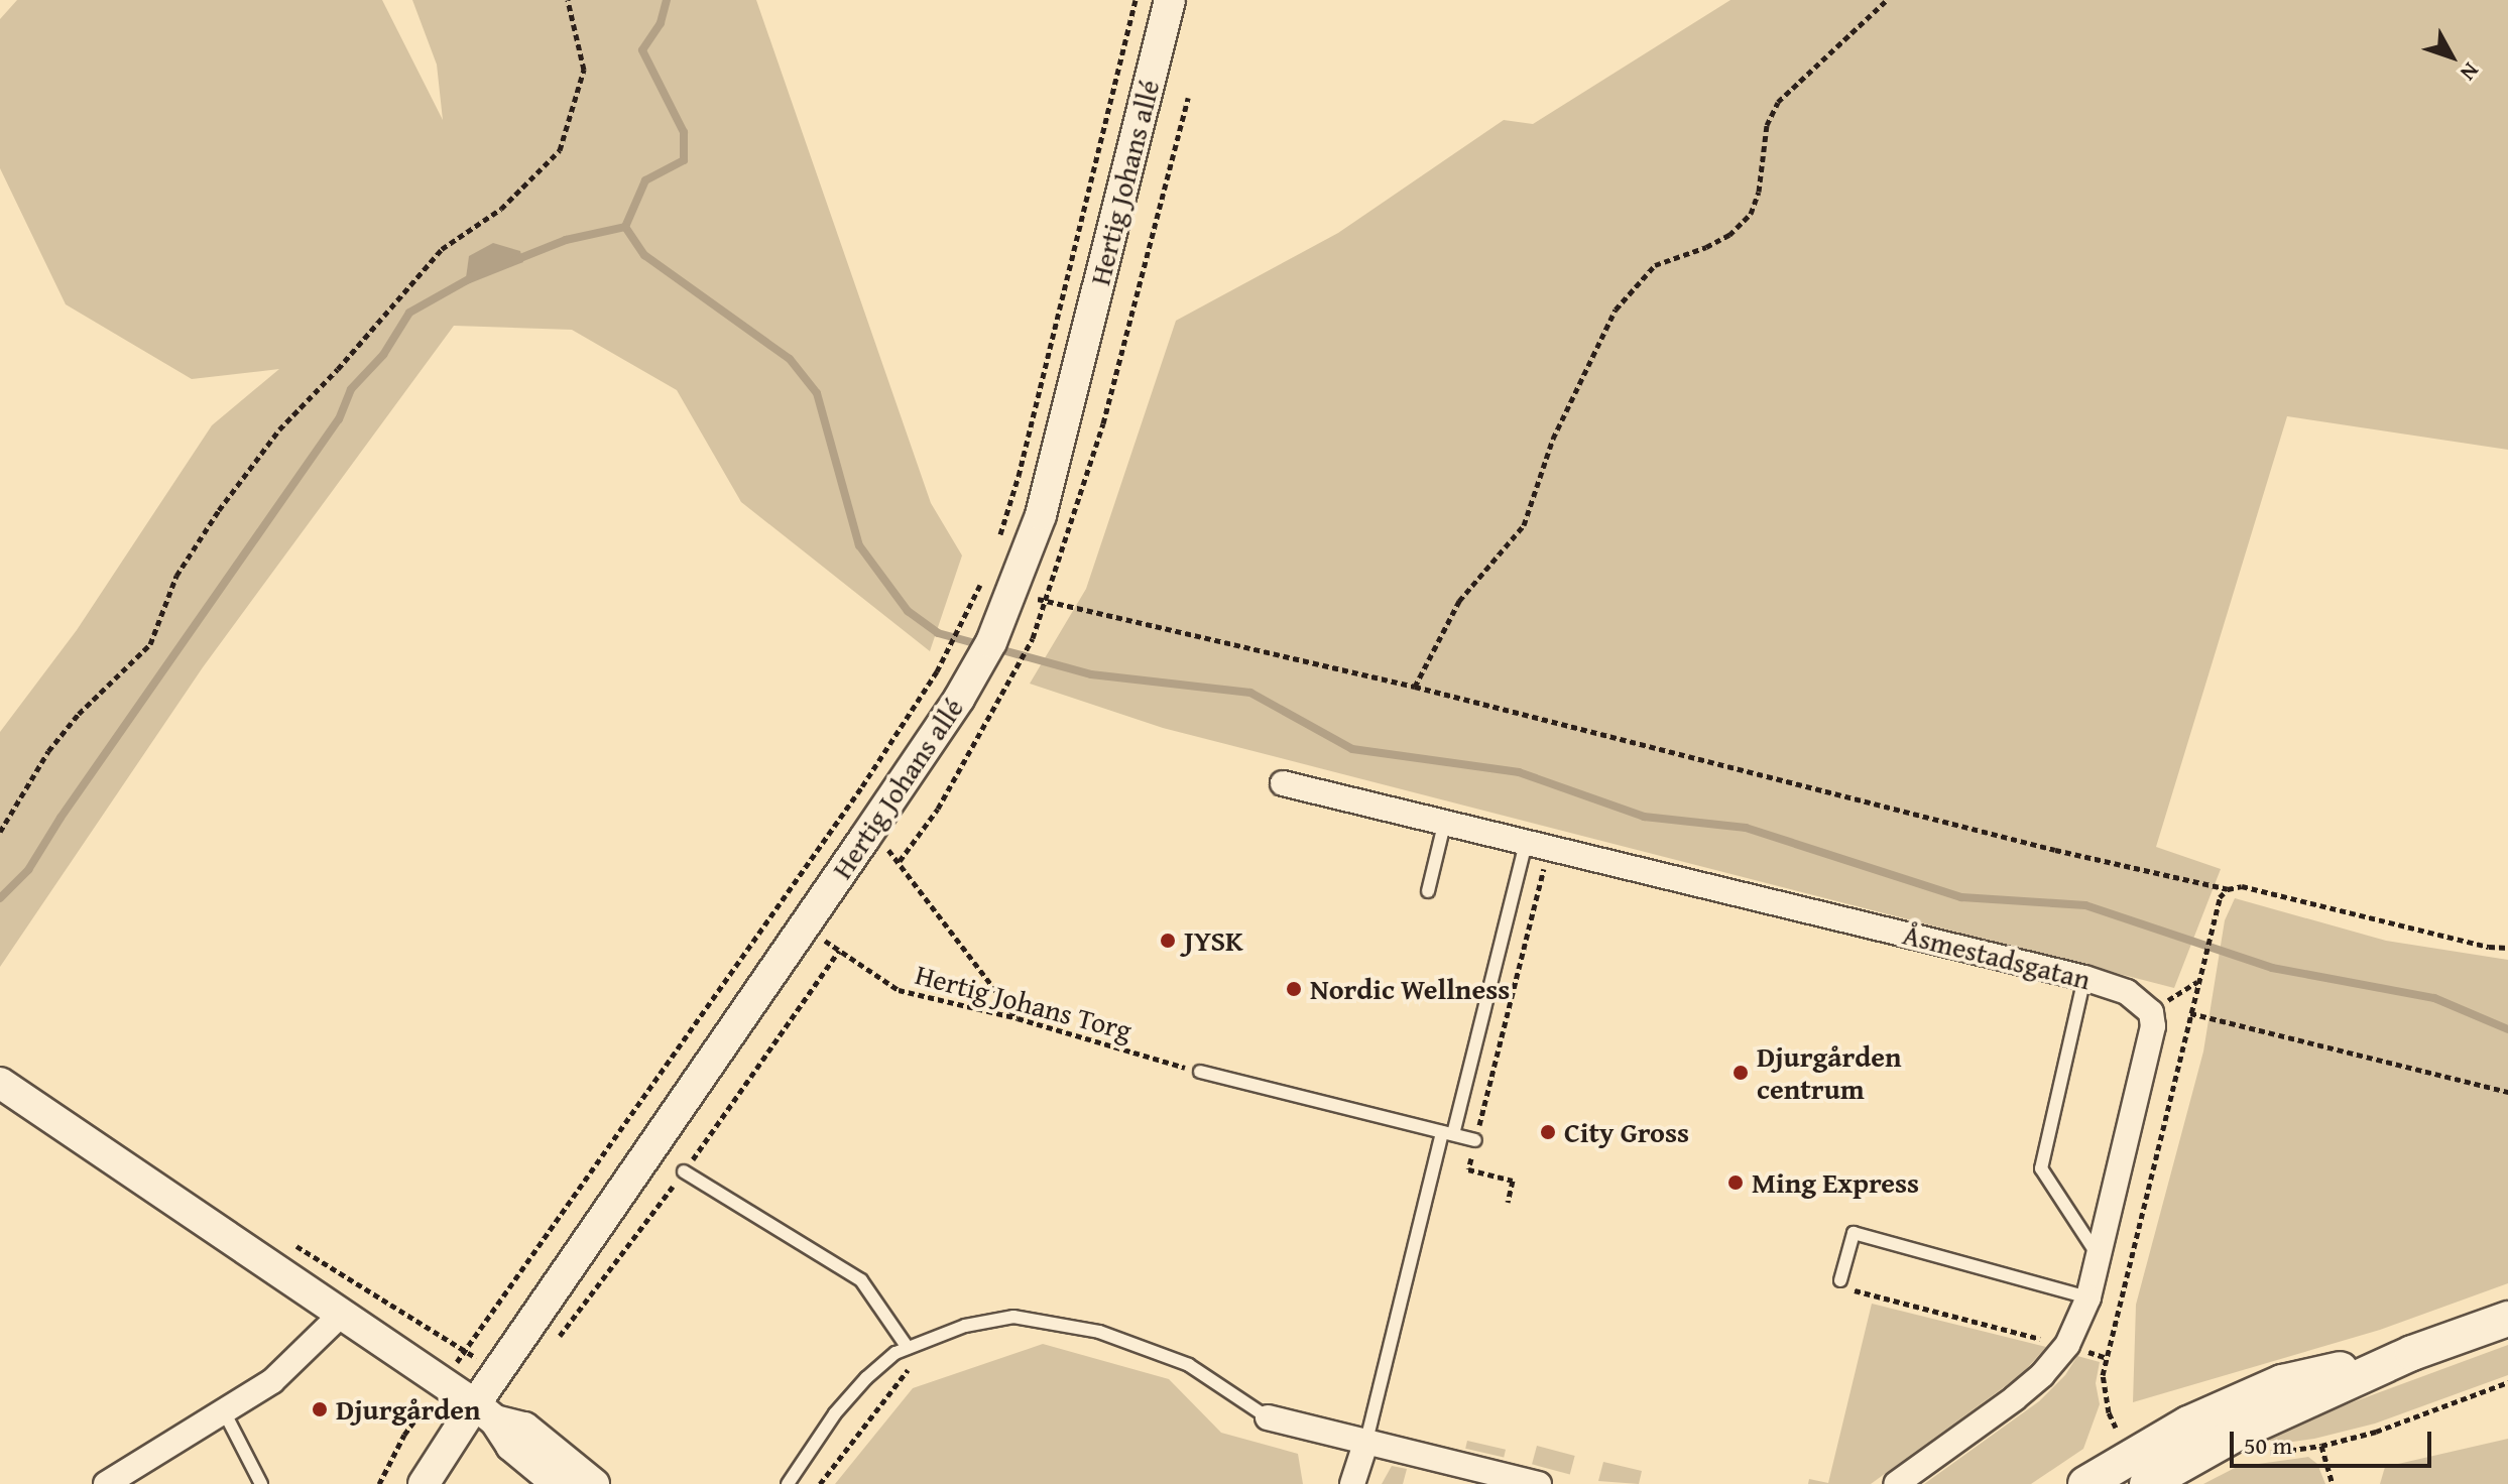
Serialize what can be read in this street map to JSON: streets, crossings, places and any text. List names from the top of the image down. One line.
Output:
{"streets":{"street":["Hertig Johans allé","Åsmestadsgatan"],"path":["Hertig Johans Torg"]},"crossings":[["Hertig Johans allé","Hertig Johans Torg"]],"places":["JYSK","Nordic Wellness","Djurgården centrum","City Gross","Ming Express","Djurgården"],"scale_bar":"50 m","north":"bottom right"}
